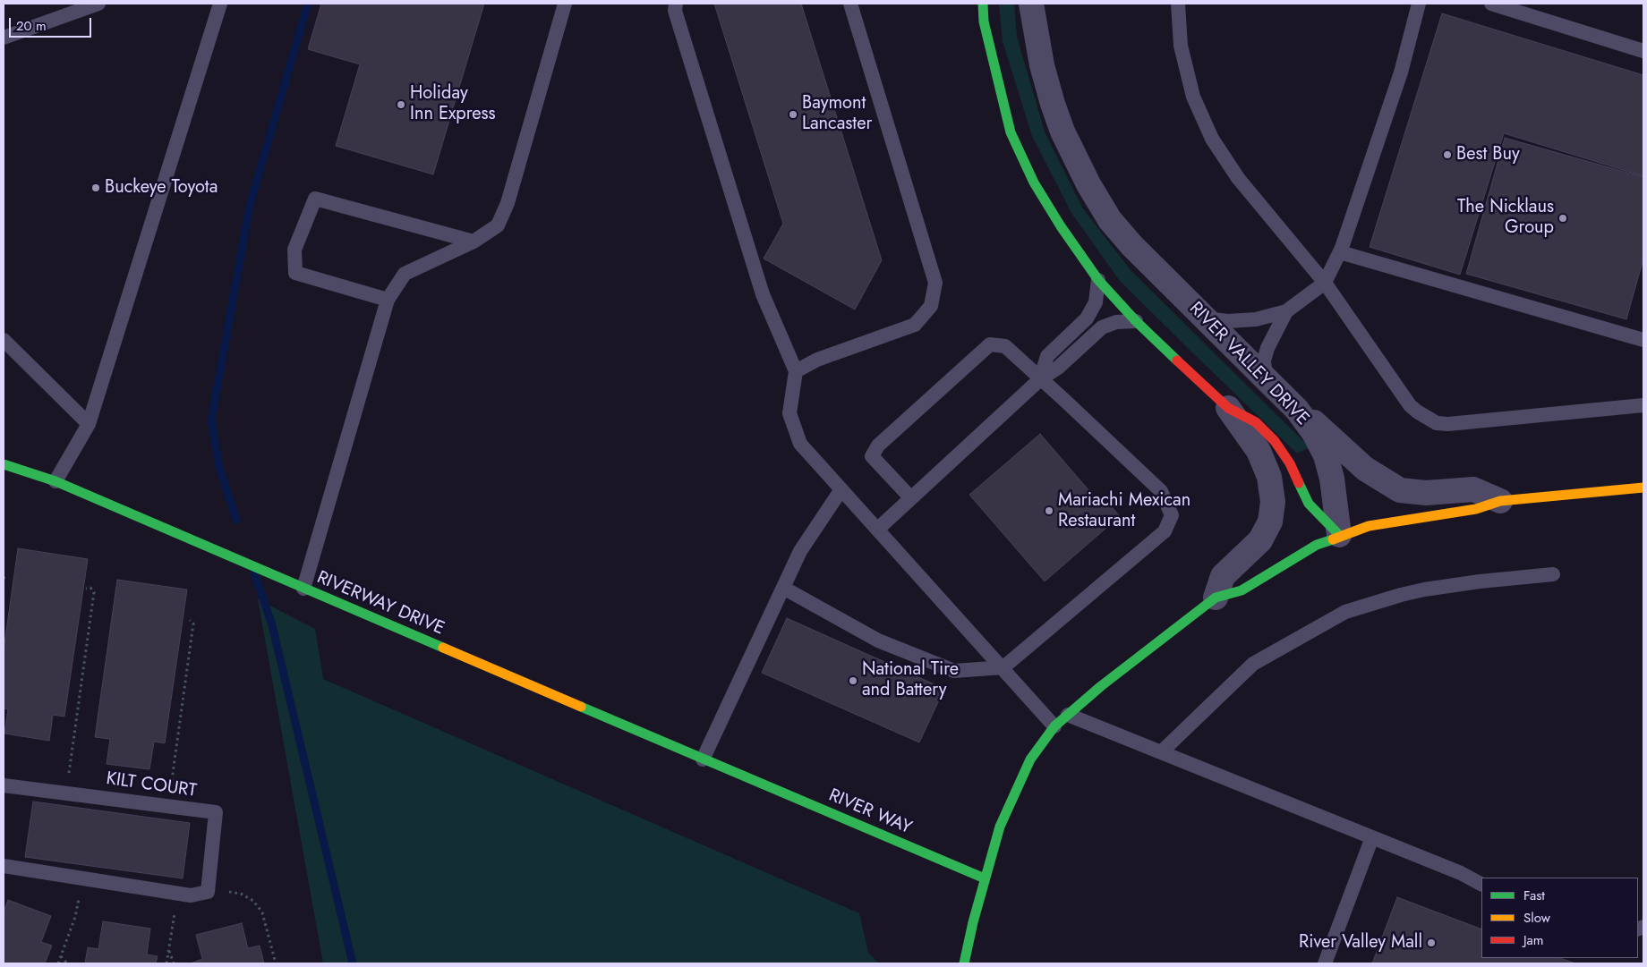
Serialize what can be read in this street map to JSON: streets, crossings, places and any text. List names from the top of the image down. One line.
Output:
{"streets":{"street":["RIVER VALLEY DRIVE","RIVERWAY DRIVE","RIVER WAY"],"lane":["KILT COURT"]},"crossings":[["RIVERWAY DRIVE","RIVER WAY"]],"places":["Holiday Inn Express","Baymont Lancaster","Best Buy","Buckeye Toyota","The Nicklaus Group","Mariachi Mexican Restaurant","National Tire and Battery","River Valley Mall"],"legend":["Fast","Slow","Jam"],"scale_bar":"20 m"}
